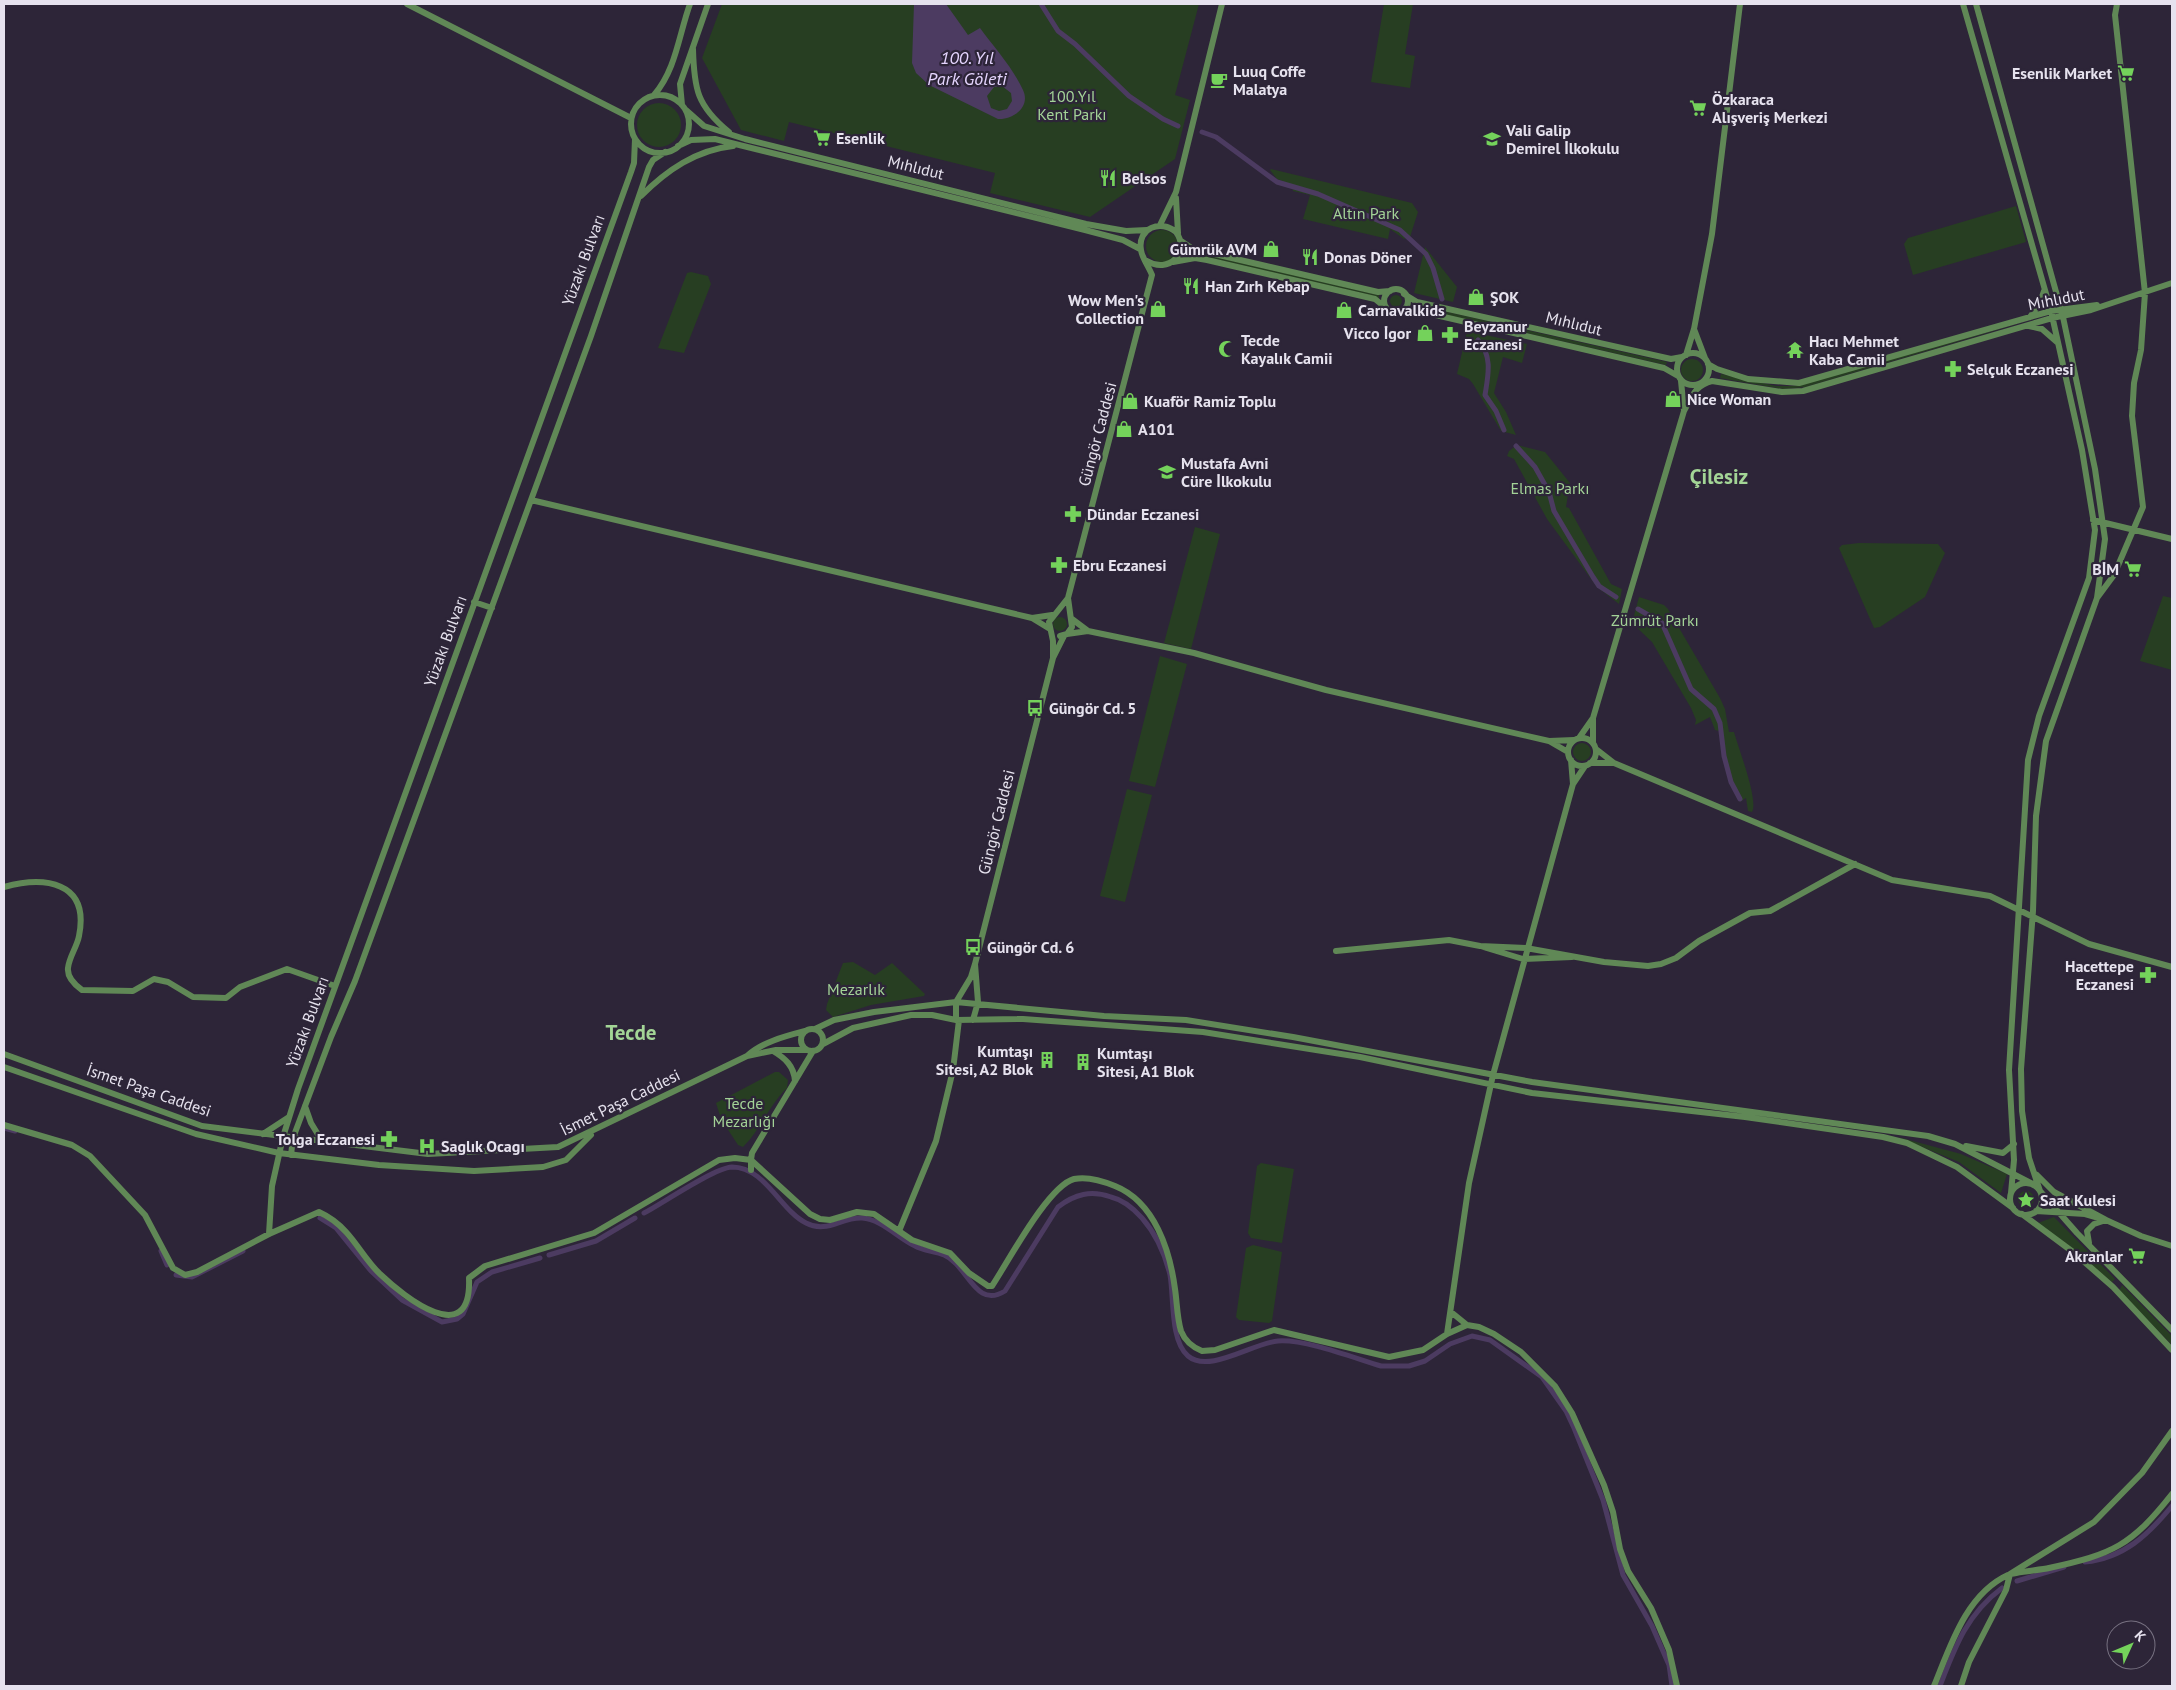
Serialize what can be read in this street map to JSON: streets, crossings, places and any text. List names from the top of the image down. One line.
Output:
{"streets":{"main road":["Mıhlıdut","Yüzakı Bulvarı","Güngör Caddesi","İsmet Paşa Caddesi"]},"crossings":[["Mıhlıdut","Yüzakı Bulvarı"],["Yüzakı Bulvarı","İsmet Paşa Caddesi"]],"districts":["Çilesiz","Tecde"],"water":["100. Yıl Park Göleti"],"parks":["100.Yıl Kent Parkı","Altın Park","Elmas Parkı","Zümrüt Parkı","Mezarlık","Tecde Mezarlığı"],"places":{"supermarket":["Esenlik Market","Özkaraca Alışveriş Merkezi","Esenlik","BİM","Akranlar"],"cafe":["Luuq Coffe Malatya"],"school or university":["Vali Galip Demirel İlkokulu","Mustafa Avni Cüre İlkokulu"],"restaurant":["Belsos","Donas Döner","Han Zırh Kebap"],"shop":["Gümrük AVM","ŞOK","Wow Men's Collection","Carnavalkids","Vicco İgor","Nice Woman","Kuaför Ramiz Toplu","A101"],"pharmacy":["Beyzanur Eczanesi","Selçuk Eczanesi","Dündar Eczanesi","Ebru Eczanesi","Hacettepe Eczanesi","Tolga Eczanesi"],"mosque":["Tecde Kayalık Camii"],"temple":["Hacı Mehmet Kaba Camii"],"bus stop":["Güngör Cd. 5","Güngör Cd. 6"],"building":["Kumtaşı Sitesi, A2 Blok","Kumtaşı Sitesi, A1 Blok"],"hospital":["Saglık Ocagı"],"place":["Saat Kulesi"]},"north":"top right"}
